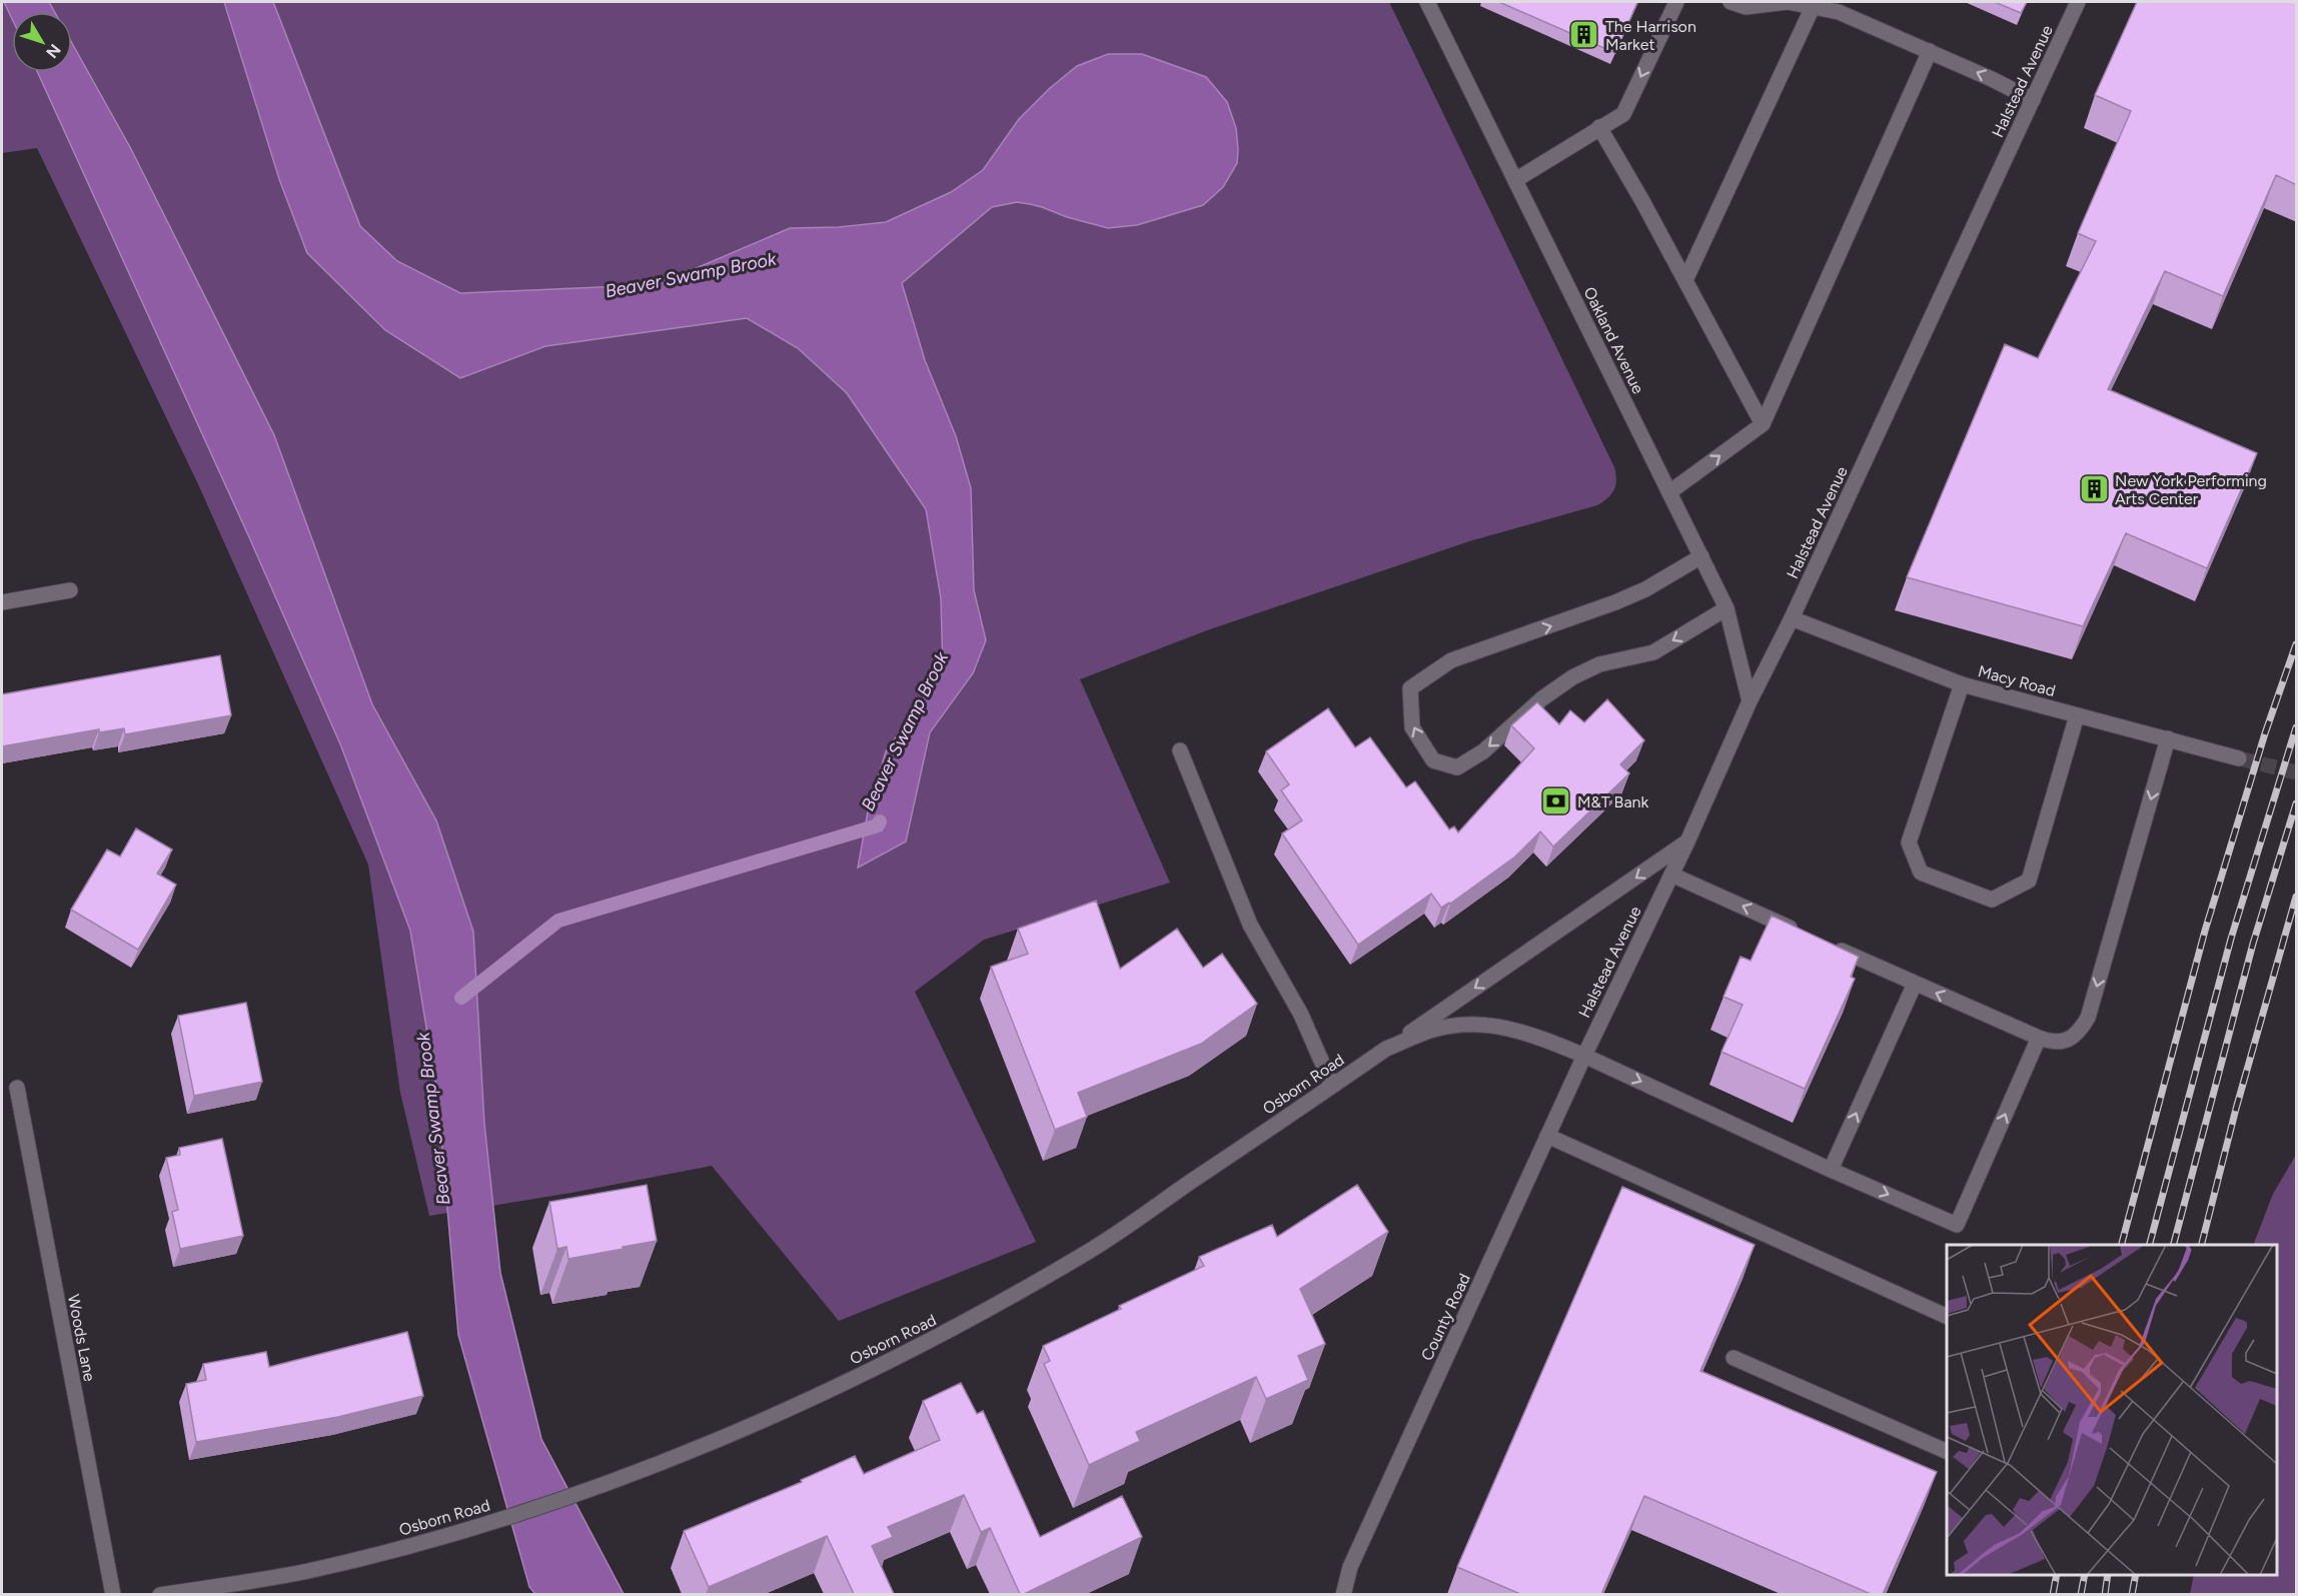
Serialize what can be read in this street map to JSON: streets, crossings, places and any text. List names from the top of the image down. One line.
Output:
{"streets":{"street":["Halstead Avenue","Oakland Avenue","Macy Road","Osborn Road","County Road","Woods Lane"]},"crossings":[["Halstead Avenue","Oakland Avenue"],["Halstead Avenue","Macy Road"],["Halstead Avenue","Osborn Road"],["Halstead Avenue","County Road"],["Osborn Road","County Road"]],"water":["Beaver Swamp Brook"],"places":{"building":["The Harrison Market","New York Performing Arts Center"],"bank":["M&T Bank"]},"north":"bottom right"}
